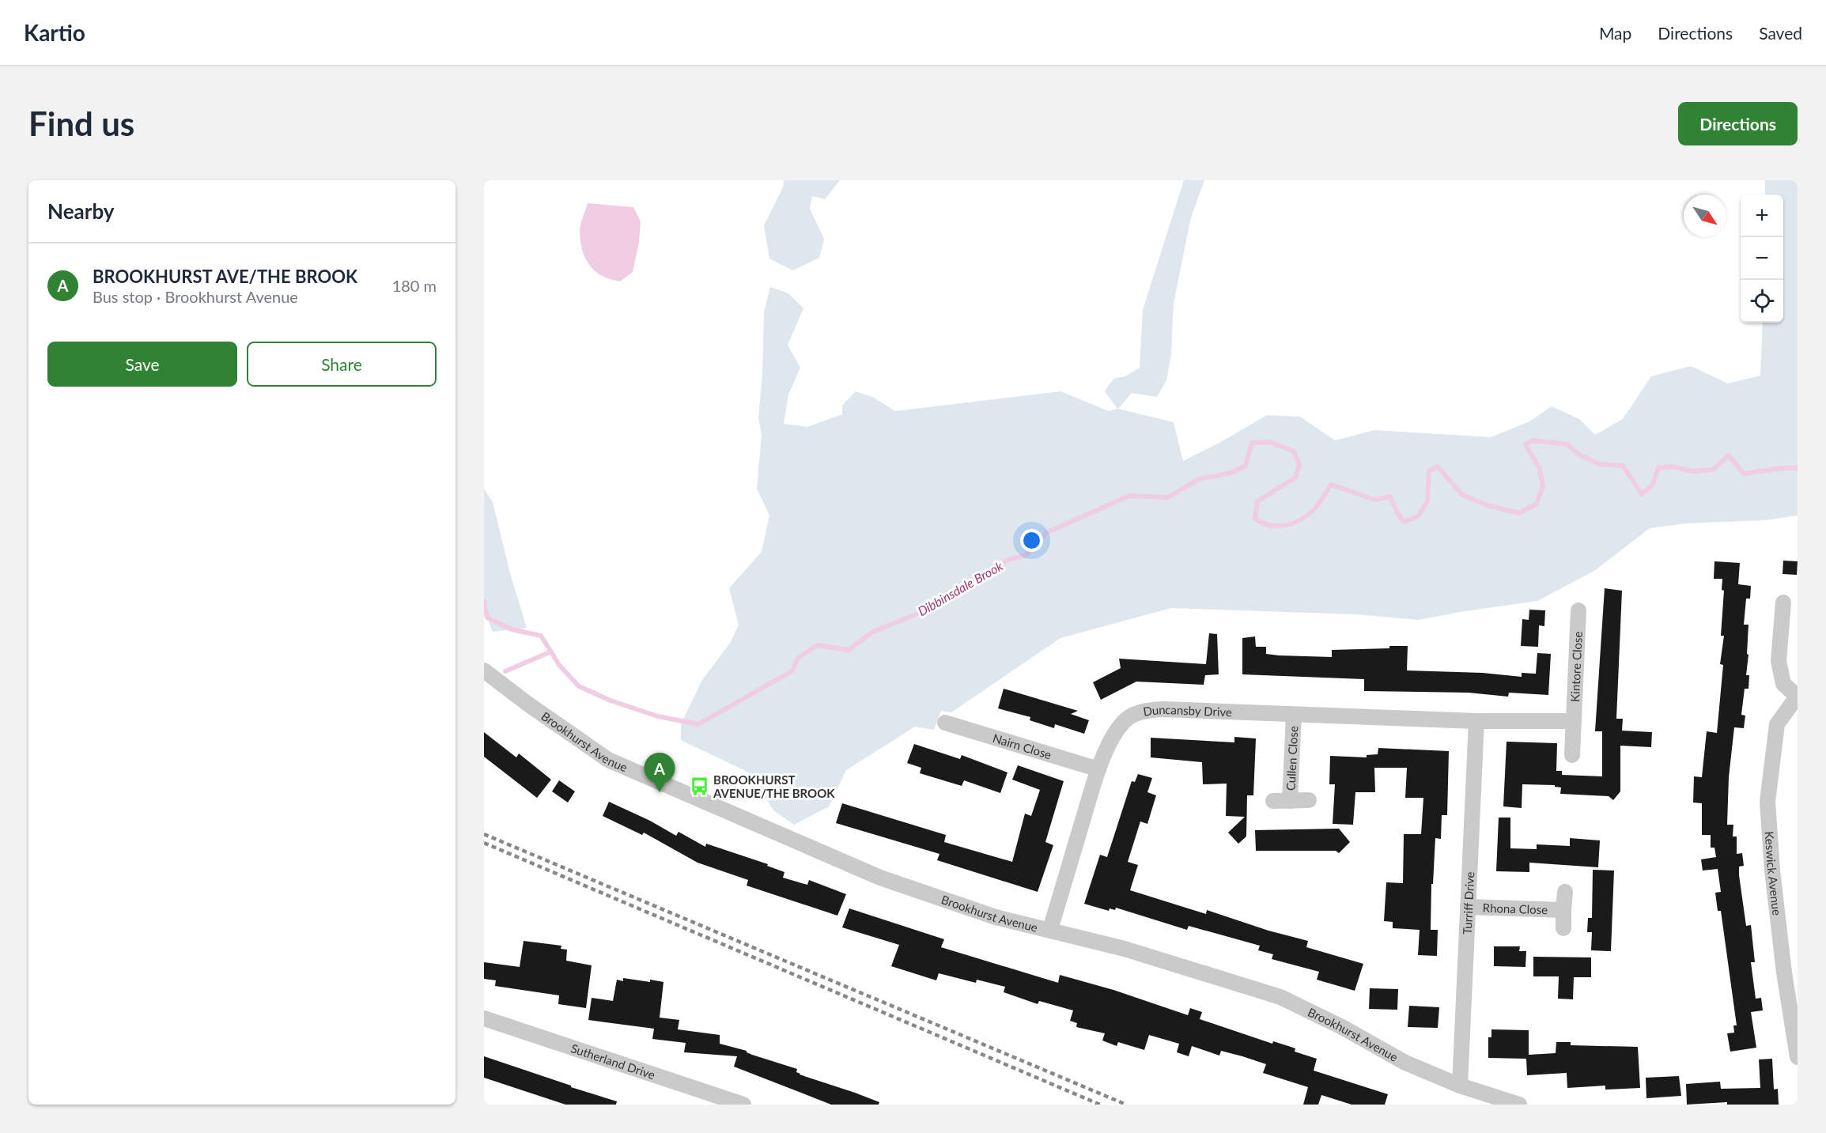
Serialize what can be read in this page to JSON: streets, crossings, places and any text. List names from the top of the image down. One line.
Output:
{"streets":{"street":["Kintore Close","Duncansby Drive","Brookhurst Avenue","Nairn Close","Cullen Close","Keswick Avenue","Turriff Drive","Rhona Close","Sutherland Drive"]},"crossings":[["Duncansby Drive","Brookhurst Avenue"],["Duncansby Drive","Nairn Close"],["Duncansby Drive","Cullen Close"],["Duncansby Drive","Turriff Drive"],["Brookhurst Avenue","Turriff Drive"],["Turriff Drive","Rhona Close"]],"water":["Dibbinsdale Brook"],"places":{"bus stop":["BROOKHURST AVENUE/THE BROOK"]},"north":"bottom right","page":{"header":"Kartio","nav":["Map","Directions","Saved"],"buttons":["Directions",["Save","Share"]],"title":"Find us","heading":"Nearby","map_buttons":["+","−"],"list":[{"mark":"A","name":"BROOKHURST AVE/THE BROOK","note":"Bus stop · Brookhurst Avenue","value":"180 m"}],"pins":"A"}}
